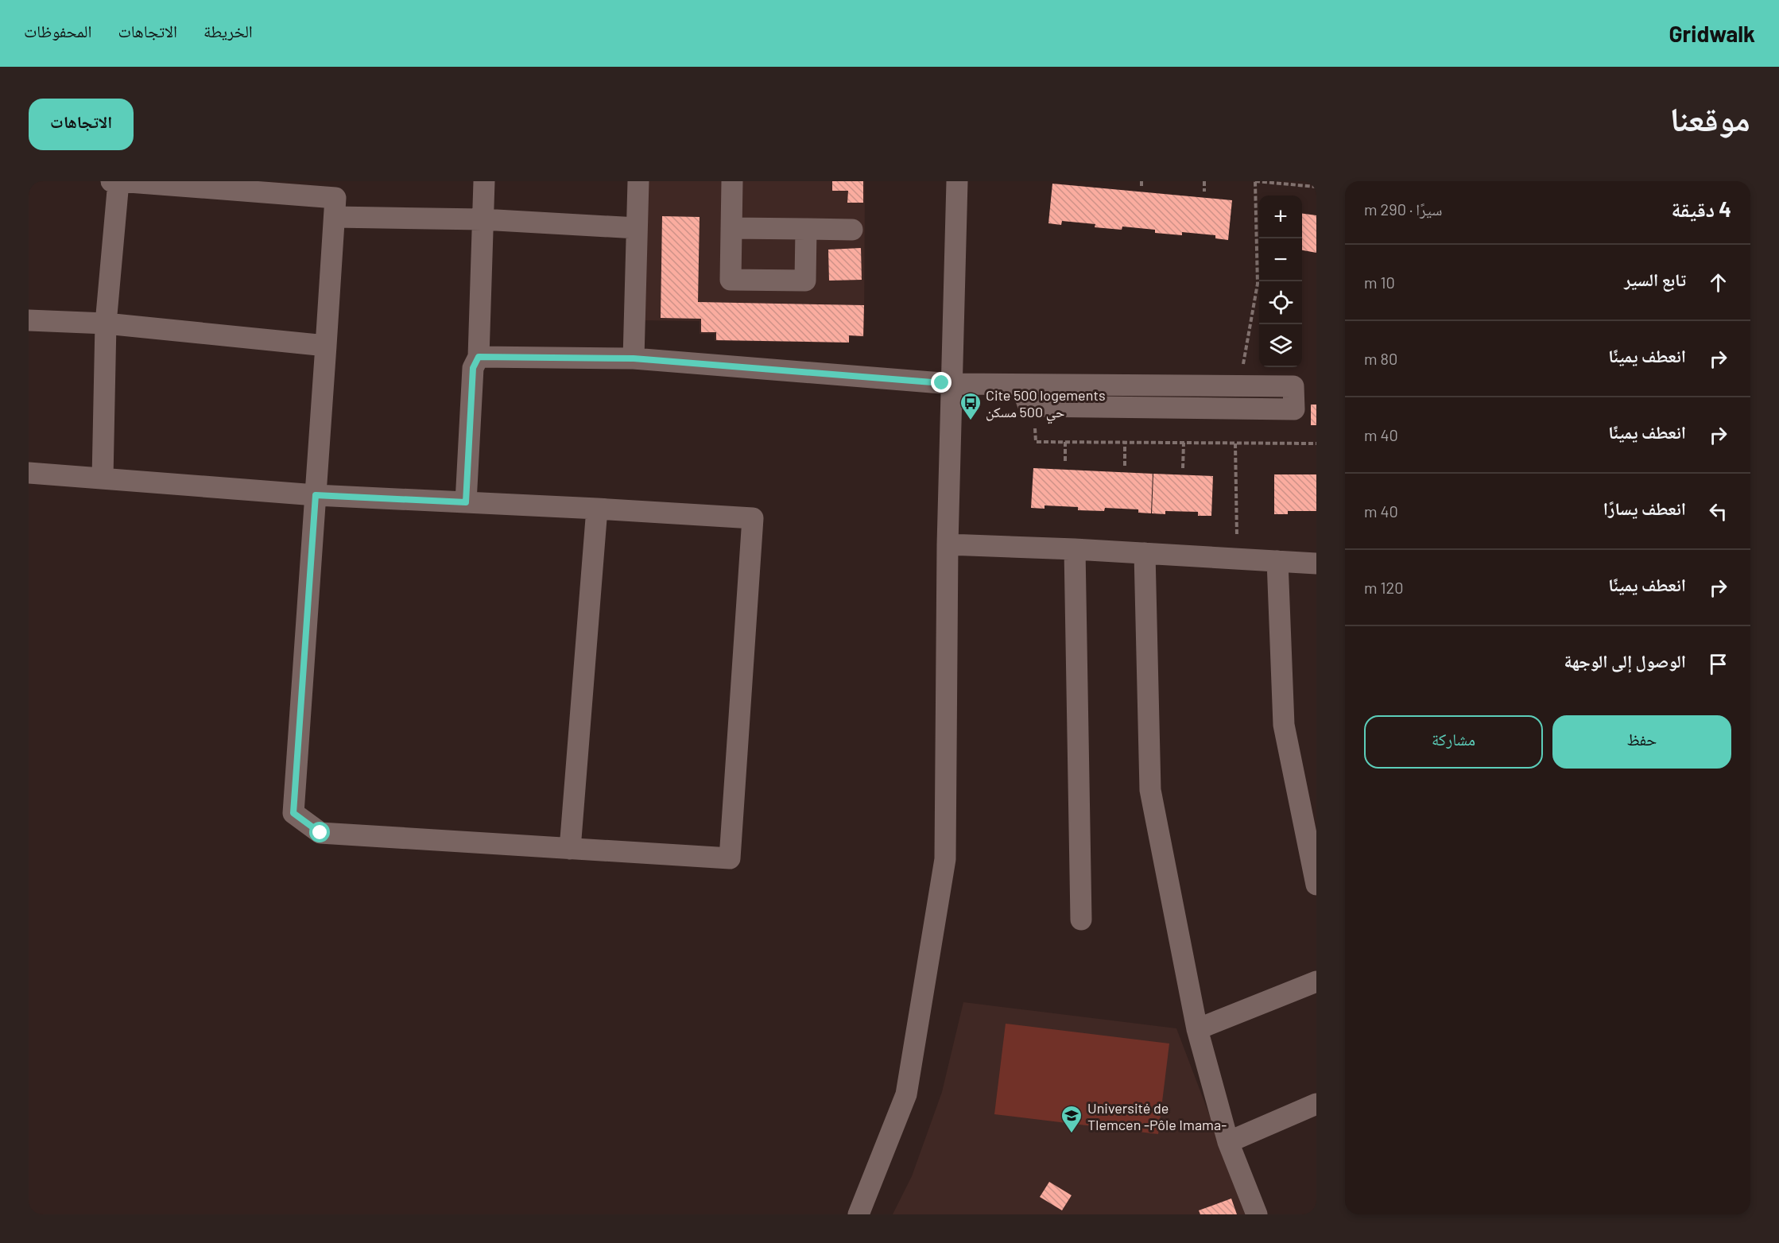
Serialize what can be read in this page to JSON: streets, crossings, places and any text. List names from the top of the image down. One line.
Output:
{"places":{"bus stop":["Cite 500 logements حي 500 مسكن"],"school or university":["Université de Tlemcen -Pôle Imama-"]},"page":{"header":"Gridwalk","nav":["الخريطة","الاتجاهات","المحفوظات"],"title":"موقعنا","buttons":["الاتجاهات",["حفظ","مشاركة"]],"heading":["4 دقيقة","سيرًا · 290 m"],"map_buttons":["+","−"],"list":[["تابع السير","10 m"],["انعطف يمينًا","80 m"],["انعطف يمينًا","40 m"],["انعطف يسارًا","40 m"],["انعطف يمينًا","120 m"],"الوصول إلى الوجهة"]}}
